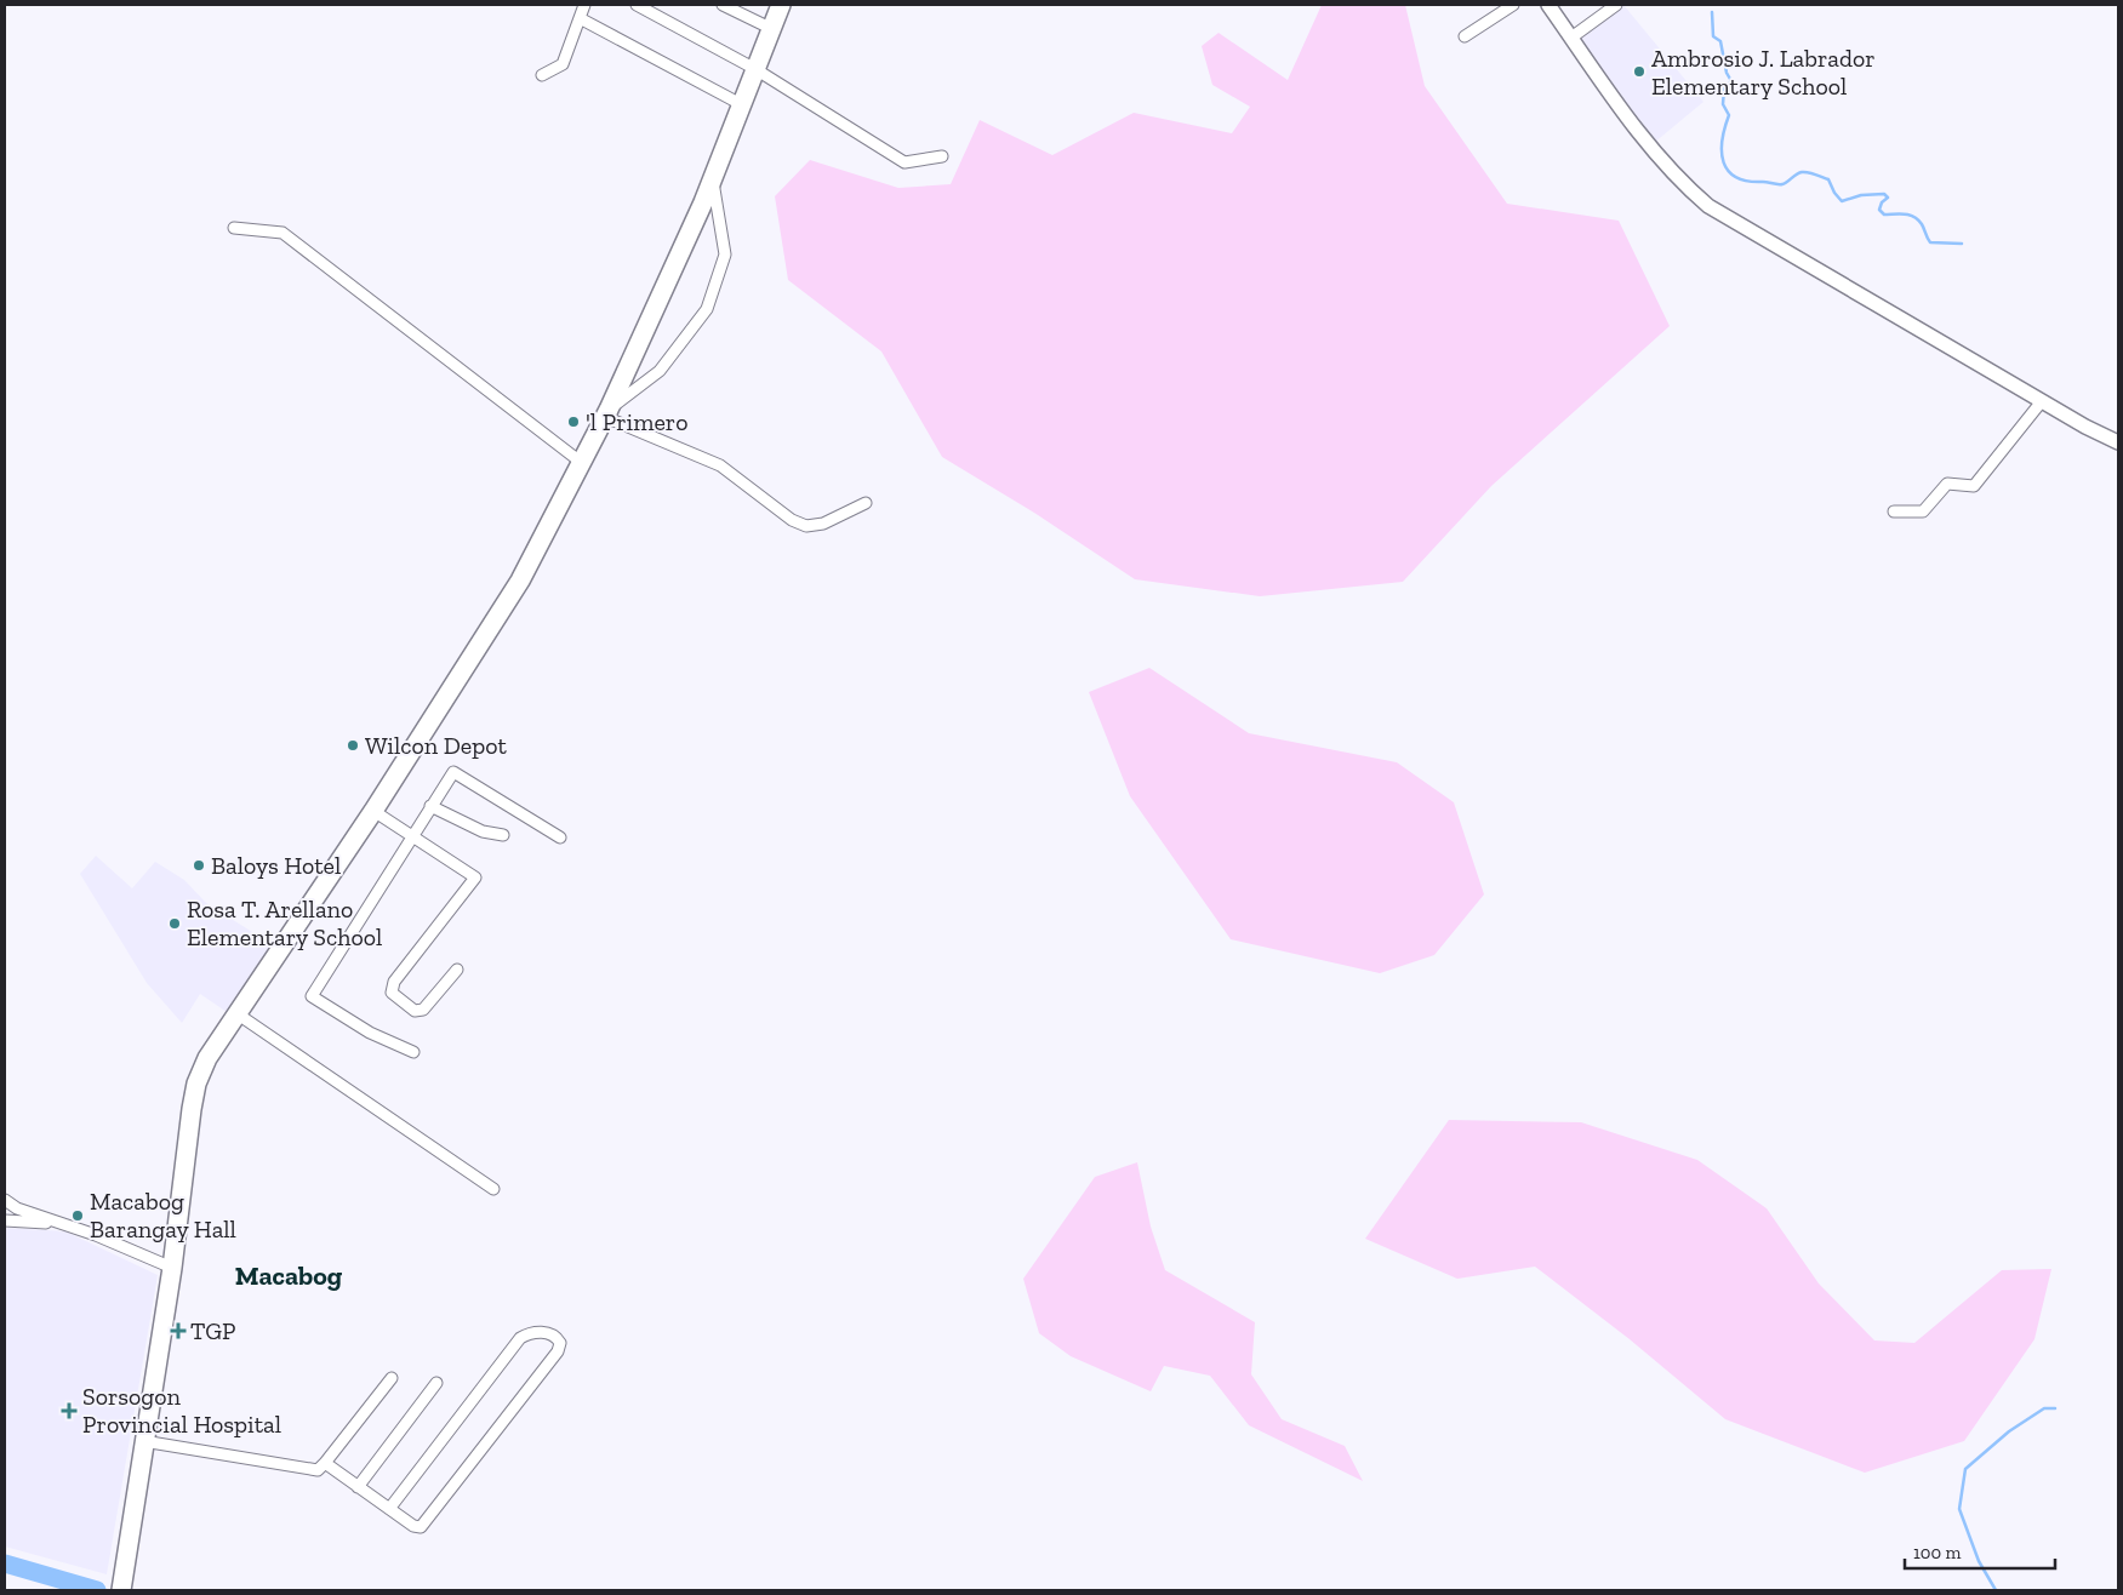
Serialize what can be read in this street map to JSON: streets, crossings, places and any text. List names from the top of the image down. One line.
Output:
{"districts":["Macabog"],"places":{"other":["Ambrosio J. Labrador Elementary School","'l Primero","Wilcon Depot","Baloys Hotel","Rosa T. Arellano Elementary School","Macabog Barangay Hall"],"health":["TGP","Sorsogon Provincial Hospital"]},"scale_bar":"100 m"}
